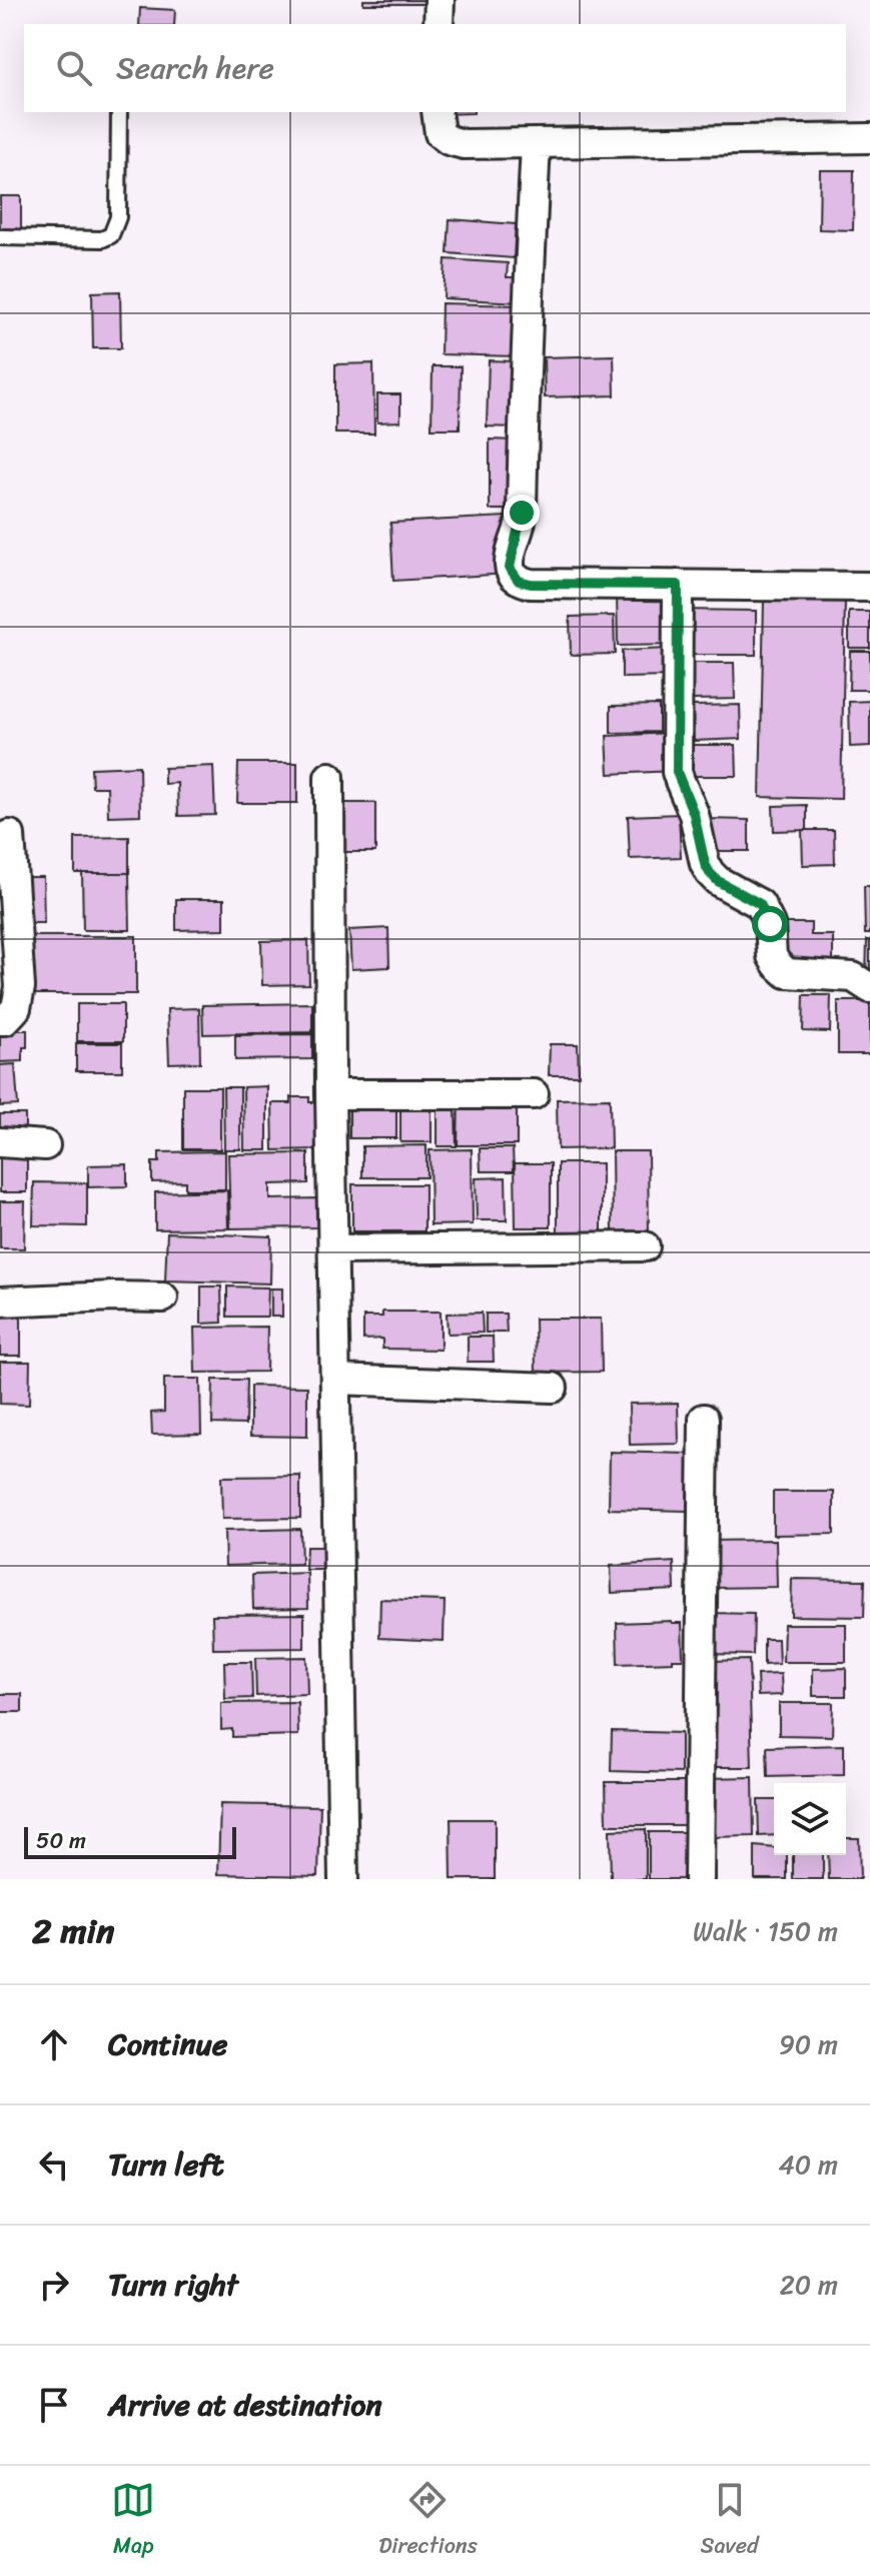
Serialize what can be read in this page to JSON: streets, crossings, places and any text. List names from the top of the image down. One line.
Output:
{"scale_bar":"50 m","page":{"search":"Search here","scale":"50 m","heading":["2 min","Walk · 150 m"],"list":[["Continue","90 m"],["Turn left","40 m"],["Turn right","20 m"],"Arrive at destination"],"nav":["Map","Directions","Saved"]}}
